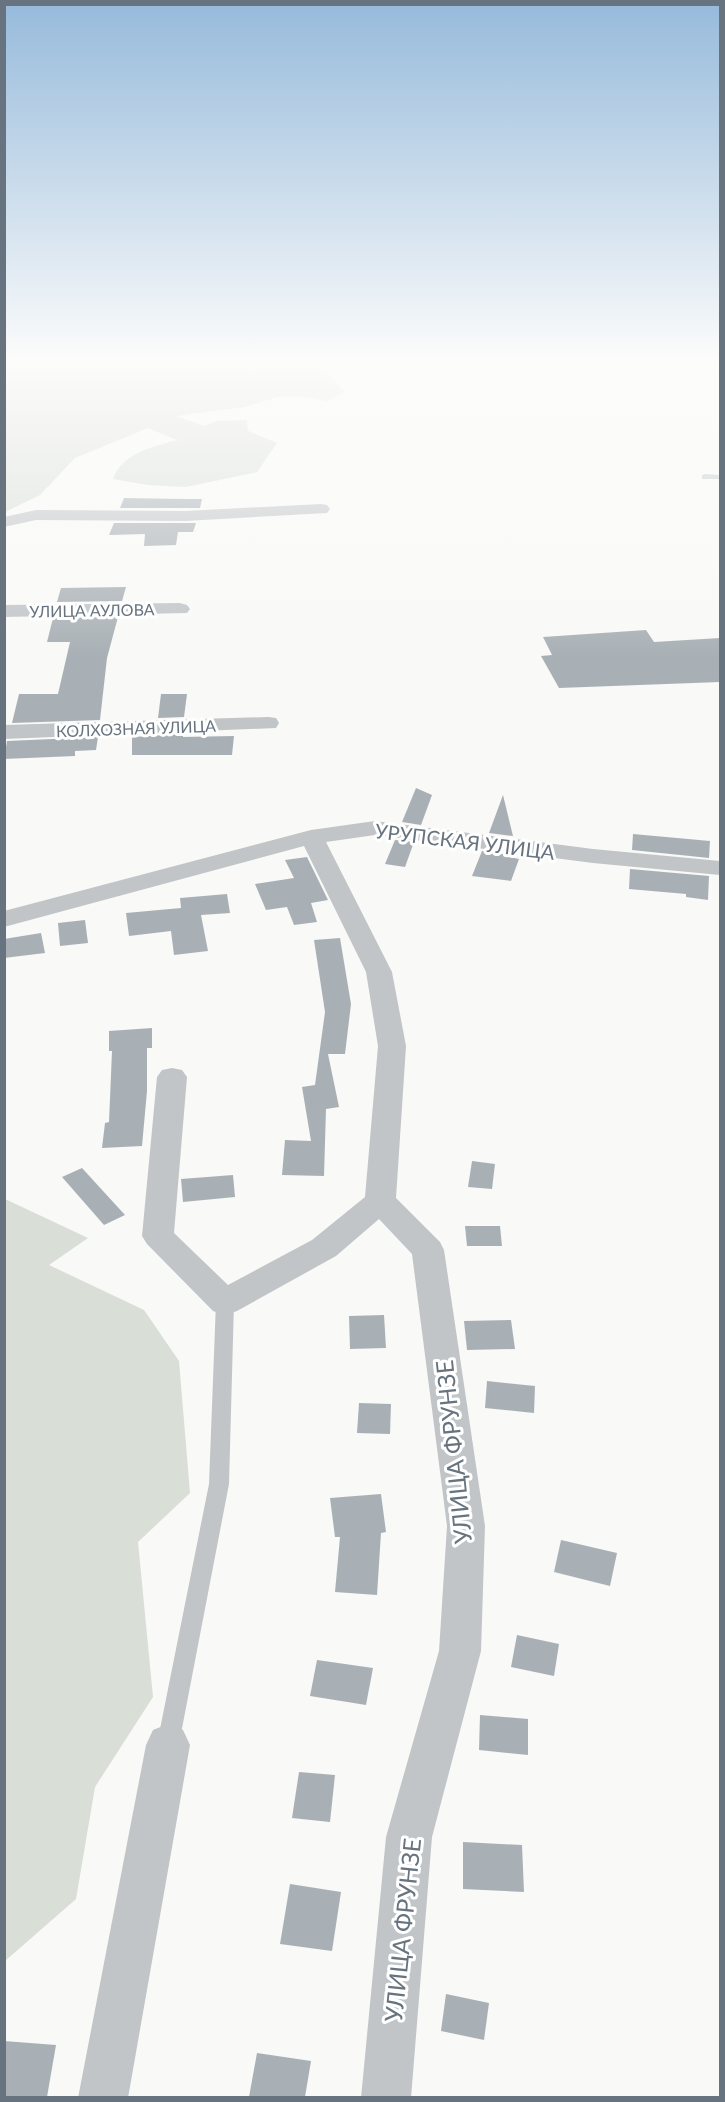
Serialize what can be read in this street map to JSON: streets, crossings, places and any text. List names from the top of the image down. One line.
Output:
{"streets":{"street":["УЛИЦА АУЛОВА","КОЛХОЗНАЯ УЛИЦА","УРУПСКАЯ УЛИЦА","УЛИЦА ФРУНЗЕ"]}}
